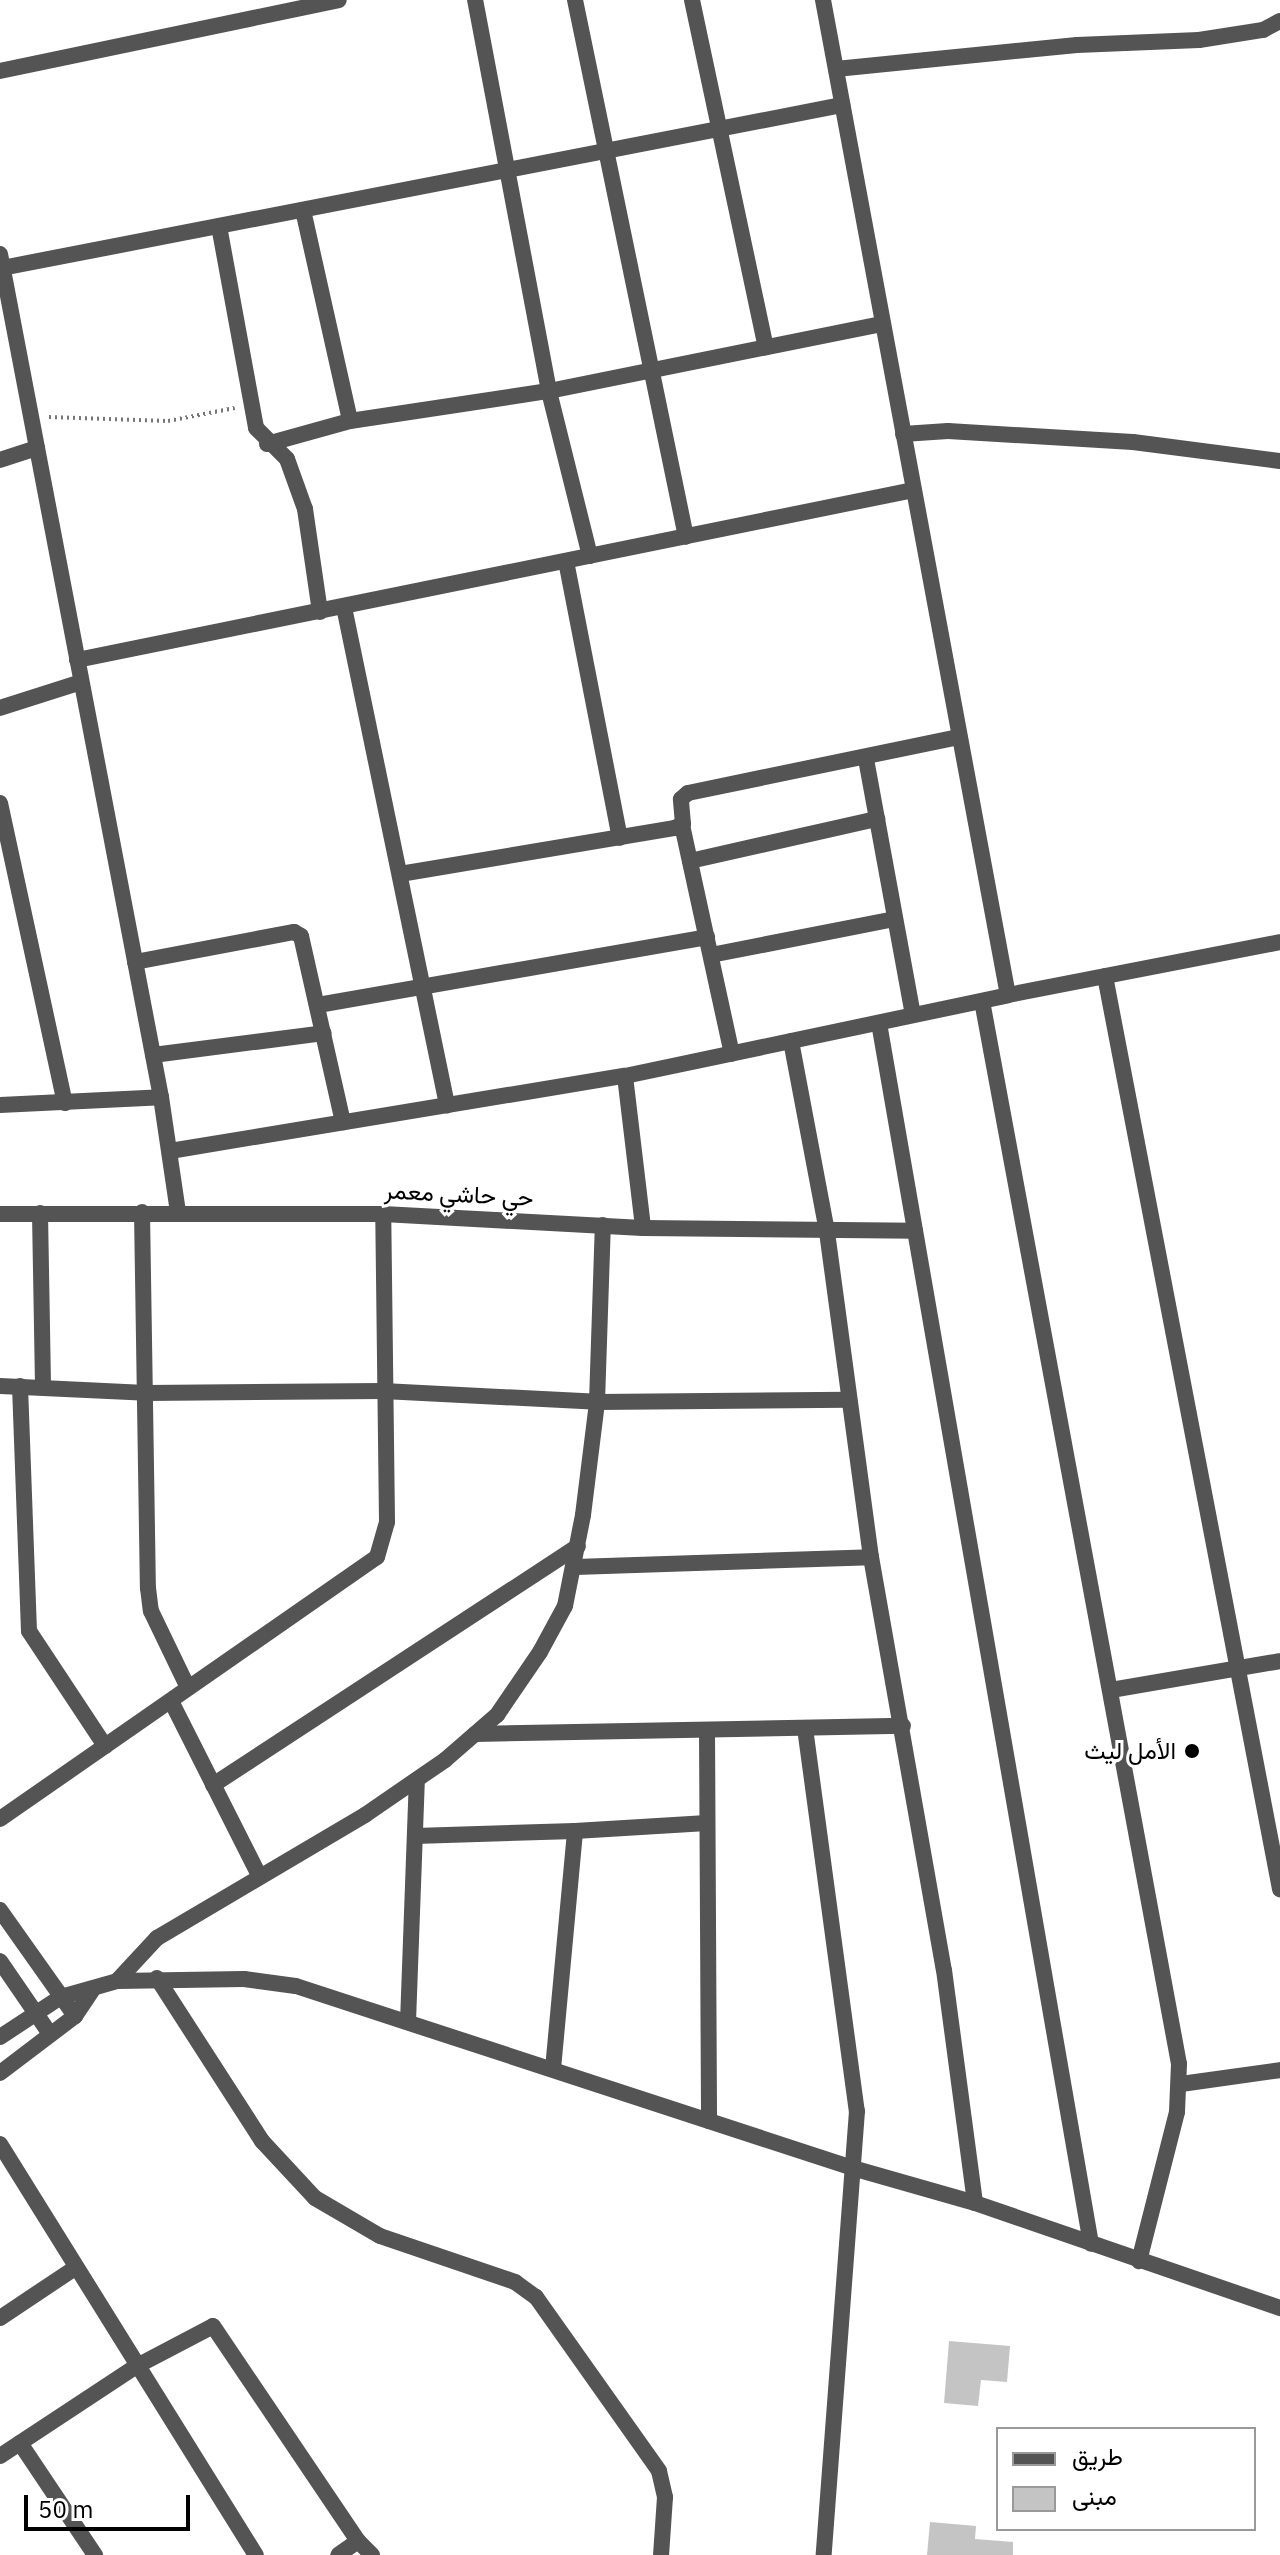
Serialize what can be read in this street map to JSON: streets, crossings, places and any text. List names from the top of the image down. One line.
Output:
{"streets":{"street":["حي حاشي معمر"]},"places":["الأمل ليث"],"legend":["طريق","مبنى"],"scale_bar":"50 m"}
